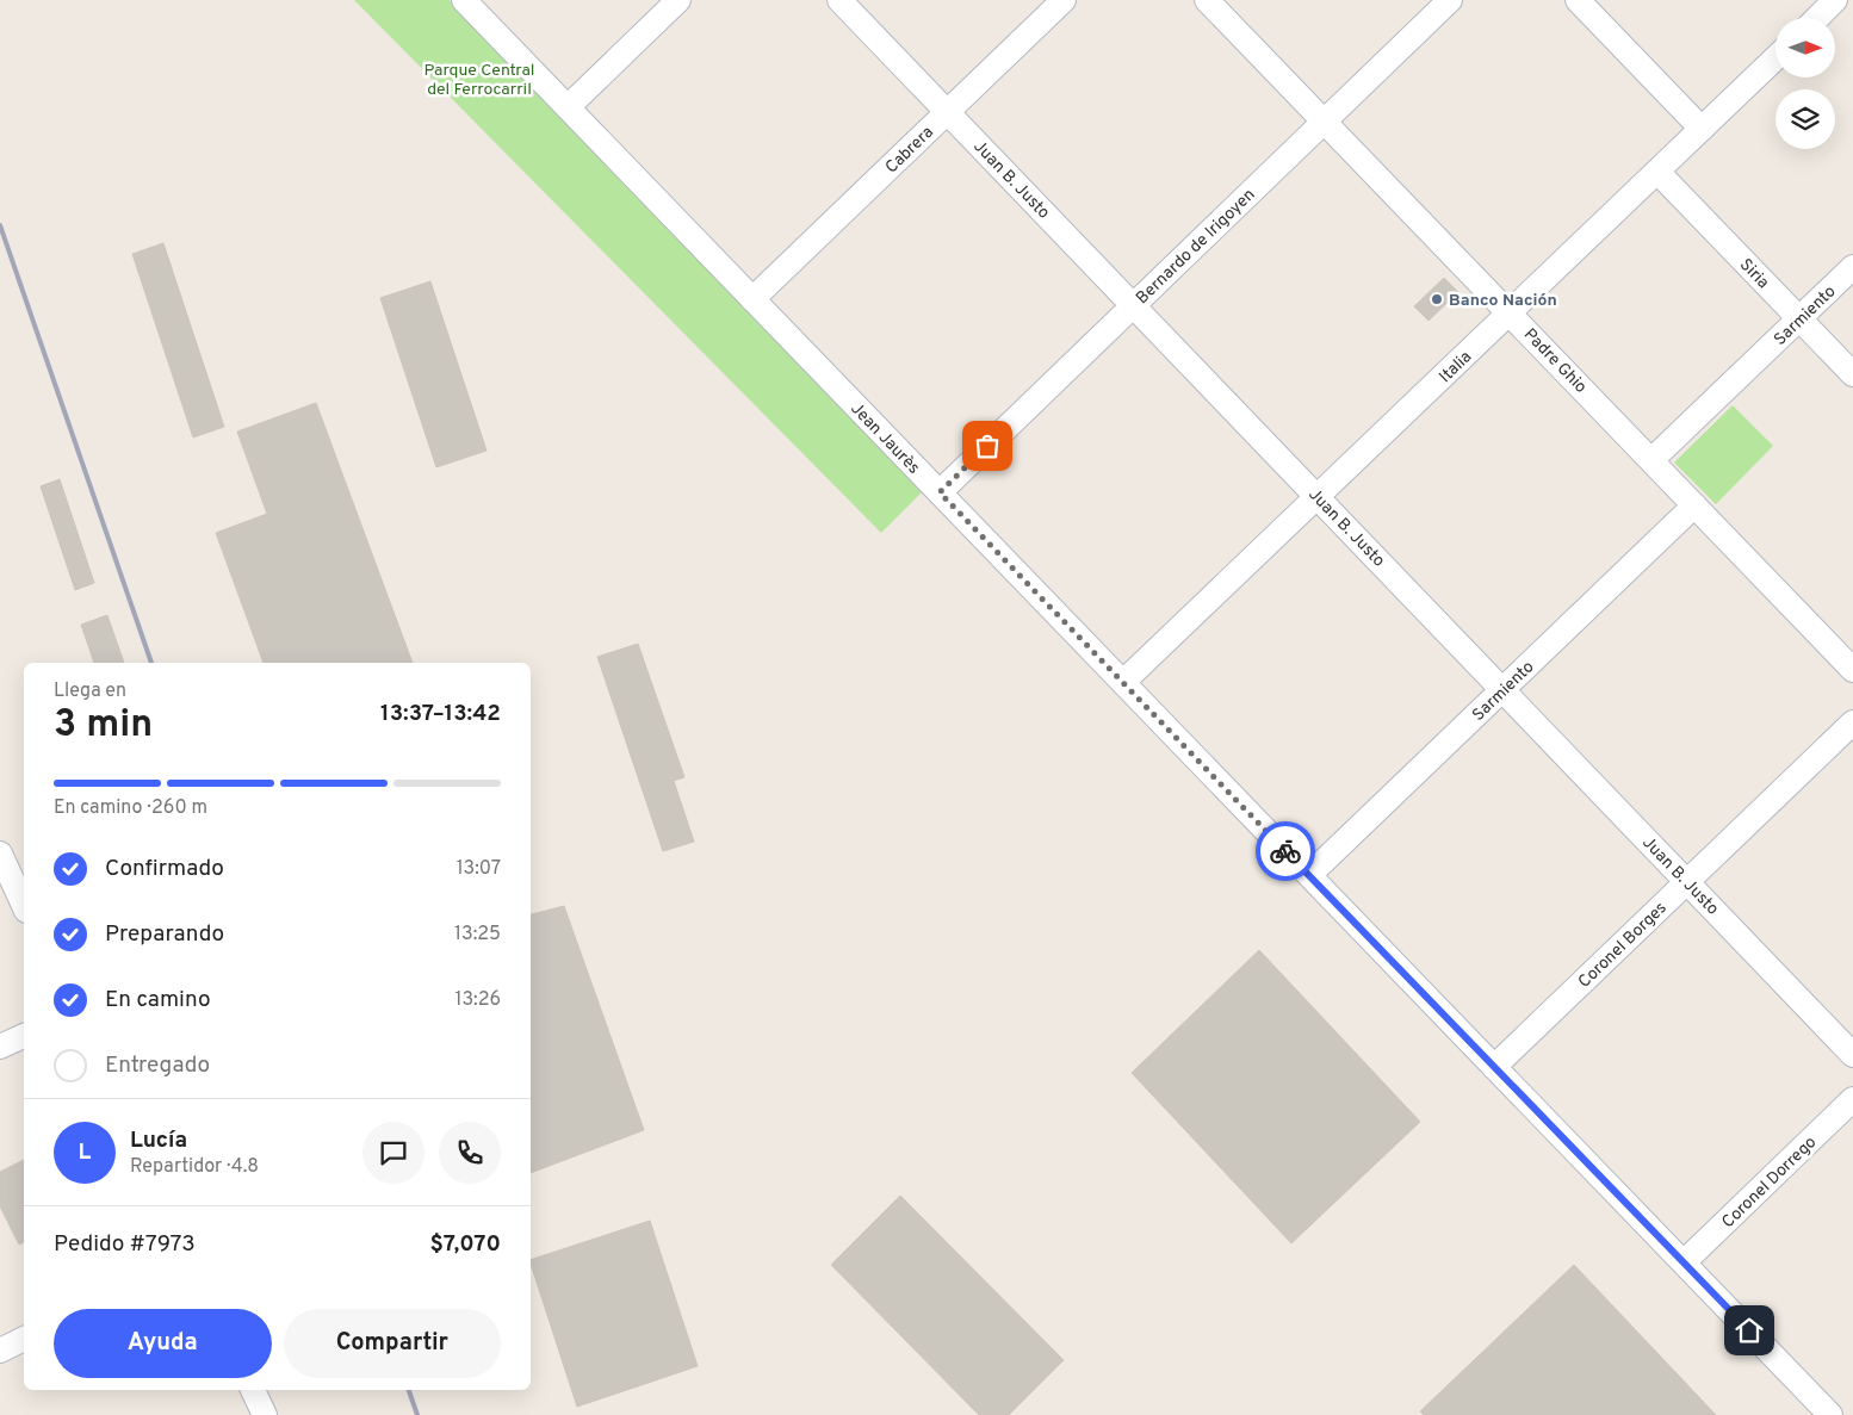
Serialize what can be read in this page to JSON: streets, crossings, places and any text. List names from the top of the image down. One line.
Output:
{"streets":{"street":["Cabrera","Juan B. Justo","Bernardo de Irigoyen","Siria","Sarmiento","Padre Ghio","Italia","Jean Jaurès","Coronel Borges","Coronel Dorrego"]},"crossings":[["Cabrera","Juan B. Justo"],["Cabrera","Jean Jaurès"],["Juan B. Justo","Bernardo de Irigoyen"],["Juan B. Justo","Sarmiento"],["Juan B. Justo","Italia"],["Juan B. Justo","Coronel Borges"],["Bernardo de Irigoyen","Padre Ghio"],["Bernardo de Irigoyen","Jean Jaurès"],["Siria","Sarmiento"],["Siria","Italia"],["Sarmiento","Padre Ghio"],["Sarmiento","Jean Jaurès"],["Padre Ghio","Italia"],["Italia","Jean Jaurès"],["Jean Jaurès","Coronel Borges"],["Jean Jaurès","Coronel Dorrego"]],"parks":["Parque Central del Ferrocarril"],"places":["Banco Nación"],"north":"right","page":{"heading":["3 min","Llega en","13:37–13:42"],"panel":["Lucía","Repartidor · 4.8","Pedido #7973","$7,070"],"bar":"En camino · 260 m","list":[["Confirmado","13:07"],["Preparando","13:25"],["En camino","13:26"],"Entregado"],"round":"L","buttons":["Ayuda","Compartir"]}}
